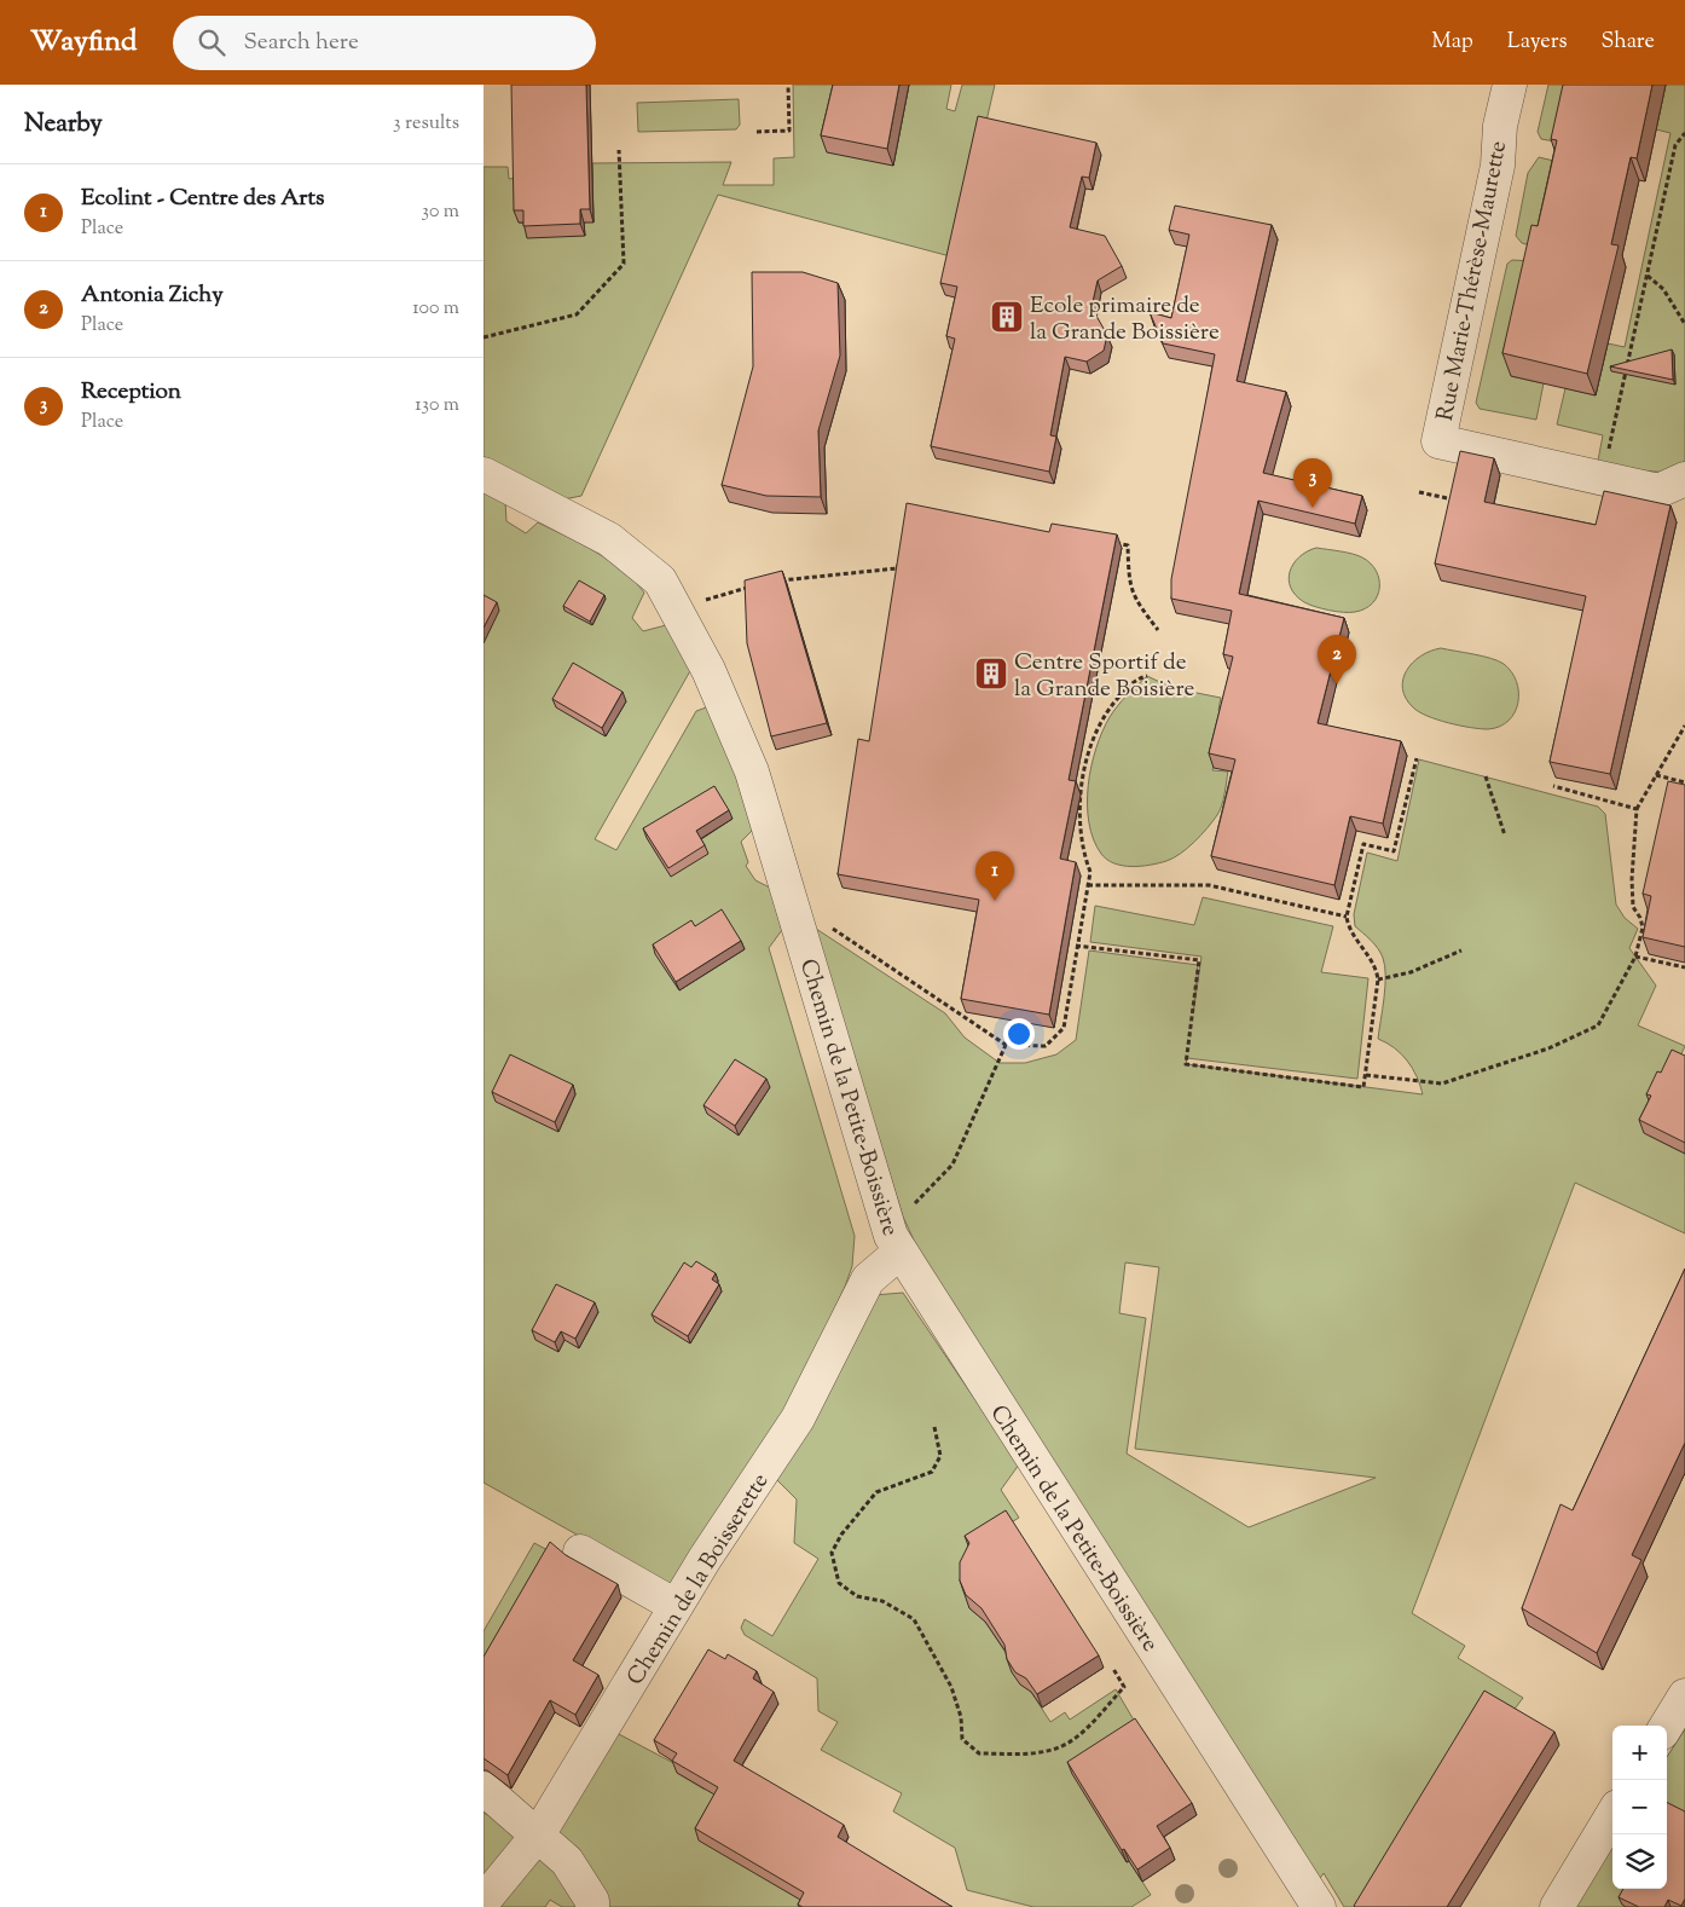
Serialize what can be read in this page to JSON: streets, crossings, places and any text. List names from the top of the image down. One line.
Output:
{"streets":{"street":["Rue Marie-Thérèse-Maurette","Chemin de la Petite-Boissière","Chemin de la Boisserette"]},"crossings":[["Chemin de la Petite-Boissière","Chemin de la Boisserette"]],"places":{"building":["Ecole primaire de la Grande Boissière","Centre Sportif de la Grande Boisière"]},"page":{"header":"Wayfind","search":"Search here","nav":["Map","Layers","Share"],"heading":["Nearby","3 results"],"list":[{"mark":"1","name":"Ecolint - Centre des Arts","note":"Place","value":"30 m"},{"mark":"2","name":"Antonia Zichy","note":"Place","value":"100 m"},{"mark":"3","name":"Reception","note":"Place","value":"130 m"}],"pins":["3","2","1"],"map_buttons":["+","−"]}}
